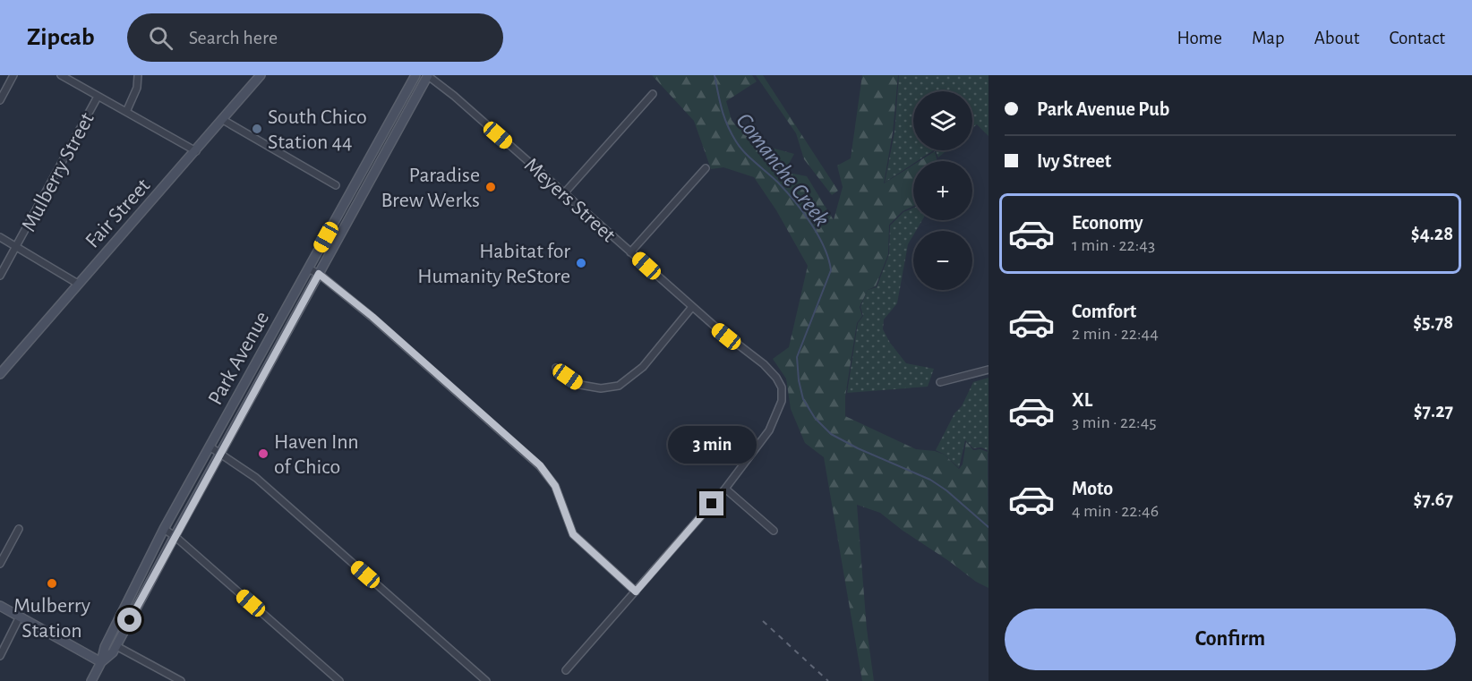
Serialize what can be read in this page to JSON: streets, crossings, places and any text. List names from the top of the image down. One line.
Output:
{"streets":{"main road":["Fair Street","Park Avenue"],"street":["Mulberry Street","Meyers Street"]},"crossings":[["Meyers Street","Park Avenue"]],"water":["Comanche Creek"],"places":["South Chico Station 44","Paradise Brew Werks","Habitat for Humanity ReStore","Haven Inn of Chico","Mulberry Station"],"page":{"header":"Zipcab","search":"Search here","nav":["Home","Map","About","Contact"],"banner":["Park Avenue Pub","Ivy Street"],"map_buttons":["+","−"],"list":[{"name":"Economy","note":"1 min · 22:43","value":"$4.28"},{"name":"Comfort","note":"2 min · 22:44","value":"$5.78"},{"name":"XL","note":"3 min · 22:45","value":"$7.27"},{"name":"Moto","note":"4 min · 22:46","value":"$7.67"}],"bubble":"3 min","buttons":"Confirm"}}
